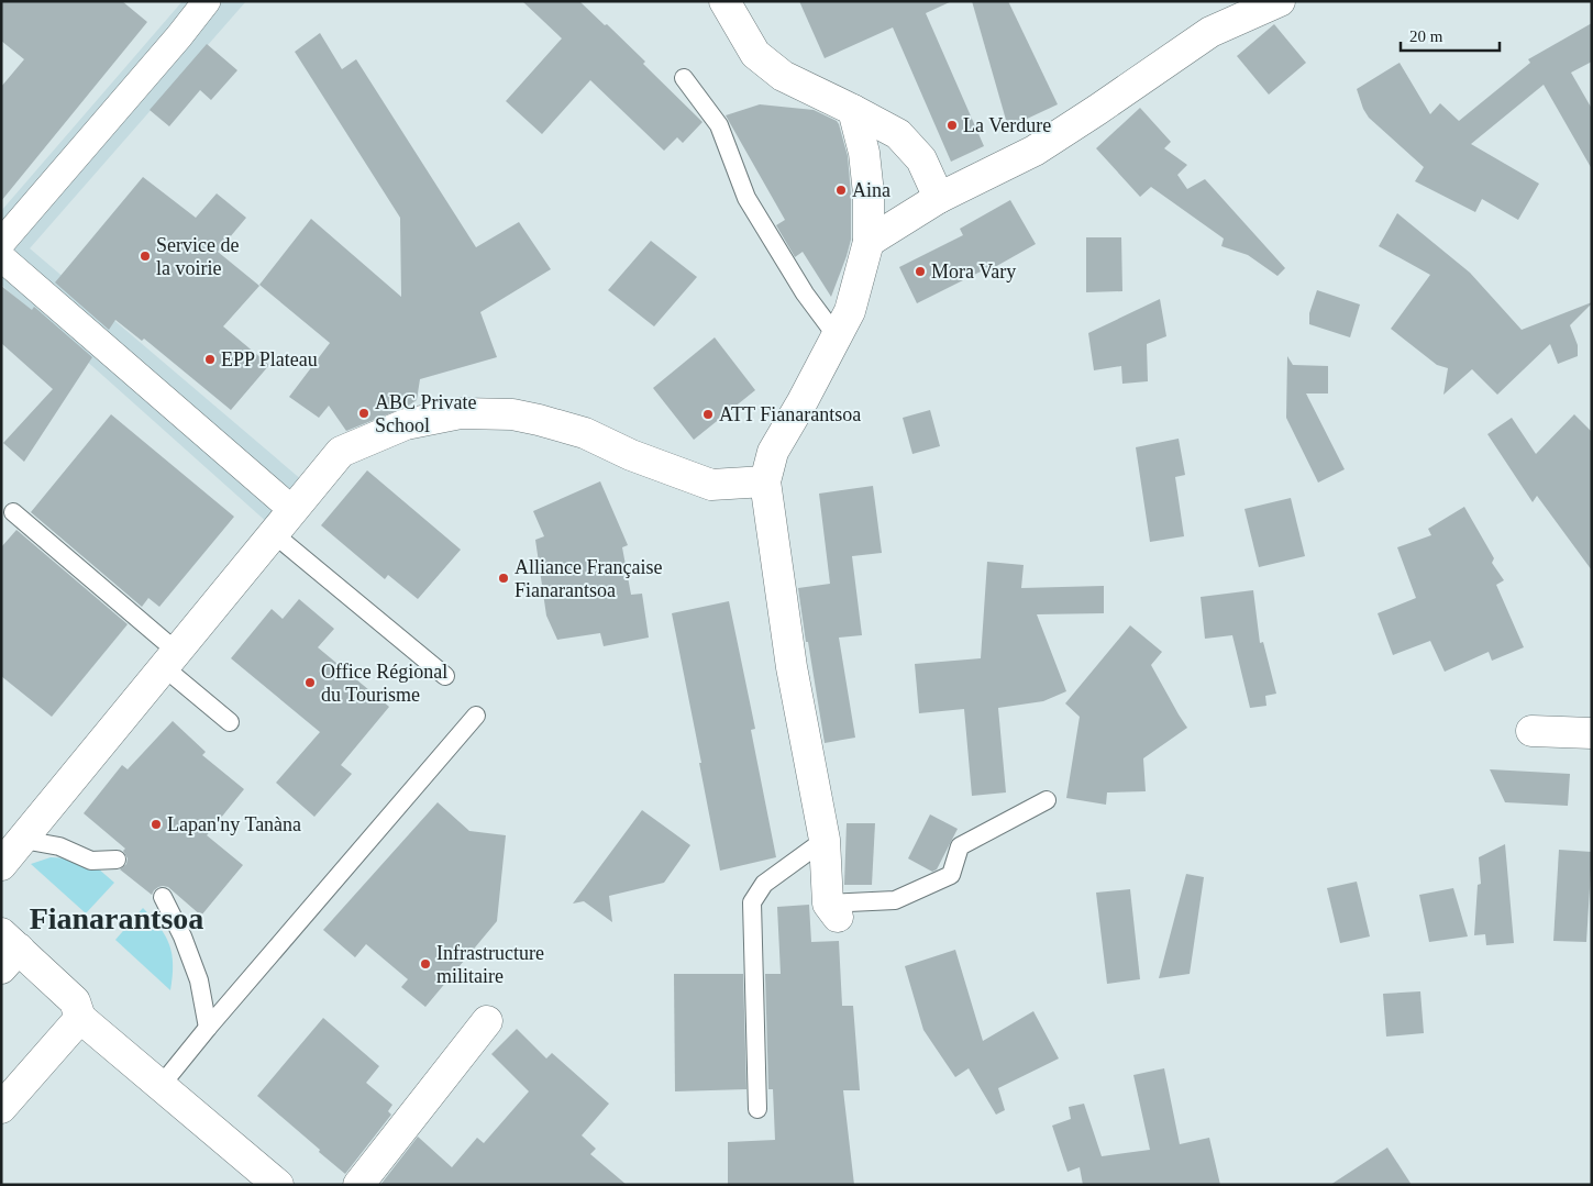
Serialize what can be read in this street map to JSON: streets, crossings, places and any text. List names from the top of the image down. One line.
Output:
{"districts":["Fianarantsoa"],"places":["La Verdure","Aina","Service de la voirie","Mora Vary","EPP Plateau","ABC Private School","ATT Fianarantsoa","Alliance Française Fianarantsoa","Office Régional du Tourisme","Lapan'ny Tanàna","Infrastructure militaire"],"scale_bar":"20 m"}
